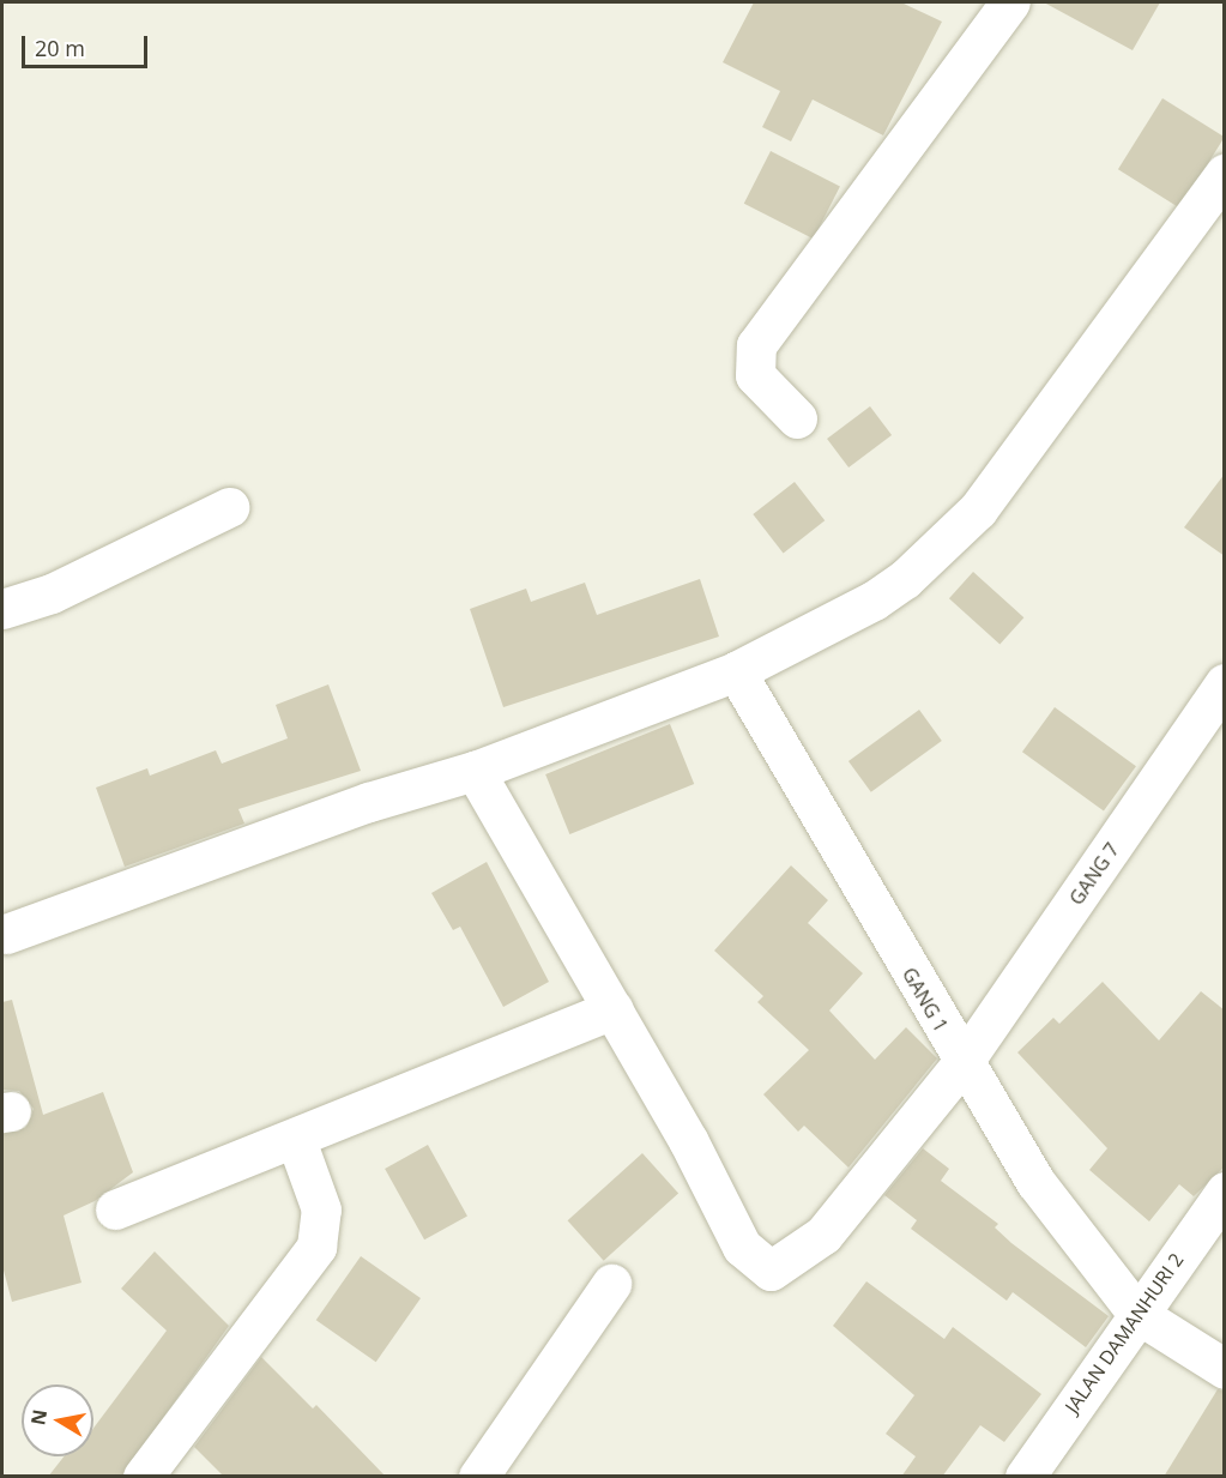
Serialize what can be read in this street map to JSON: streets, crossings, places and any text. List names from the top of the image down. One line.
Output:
{"streets":{"street":["GANG 7","GANG 1","JALAN DAMANHURI 2"]},"crossings":[["GANG 7","GANG 1"],["GANG 1","JALAN DAMANHURI 2"]],"scale_bar":"20 m","north":"left"}
